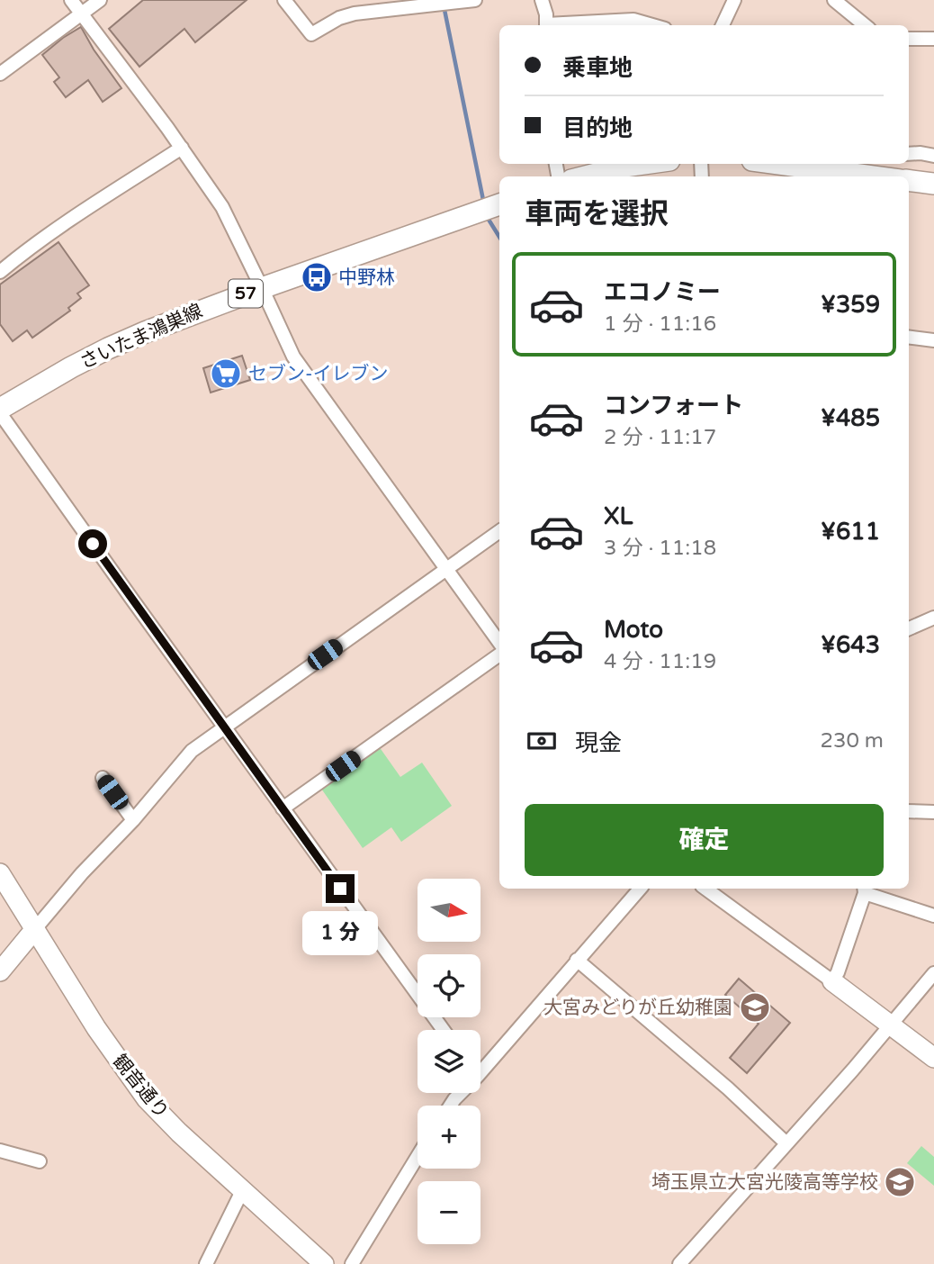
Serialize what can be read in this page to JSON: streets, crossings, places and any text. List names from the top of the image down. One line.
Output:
{"streets":{"main road":["57","さいたま鴻巣線"],"street":["観音通り"]},"places":{"bus stop":["中野林"],"supermarket":["セブン-イレブン"],"school or university":["大宮みどりが丘幼稚園","埼玉県立大宮光陵高等学校"]},"north":"right","page":{"banner":["乗車地","目的地"],"heading":"車両を選択","list":[{"name":"エコノミー","note":"1 分 · 11:16","value":"¥359"},{"name":"コンフォート","note":"2 分 · 11:17","value":"¥485"},{"name":"XL","note":"3 分 · 11:18","value":"¥611"},{"name":"Moto","note":"4 分 · 11:19","value":"¥643"}],"pay":["現金","230 m"],"buttons":"確定","map_buttons":["+","−"],"bubble":"1 分"}}
